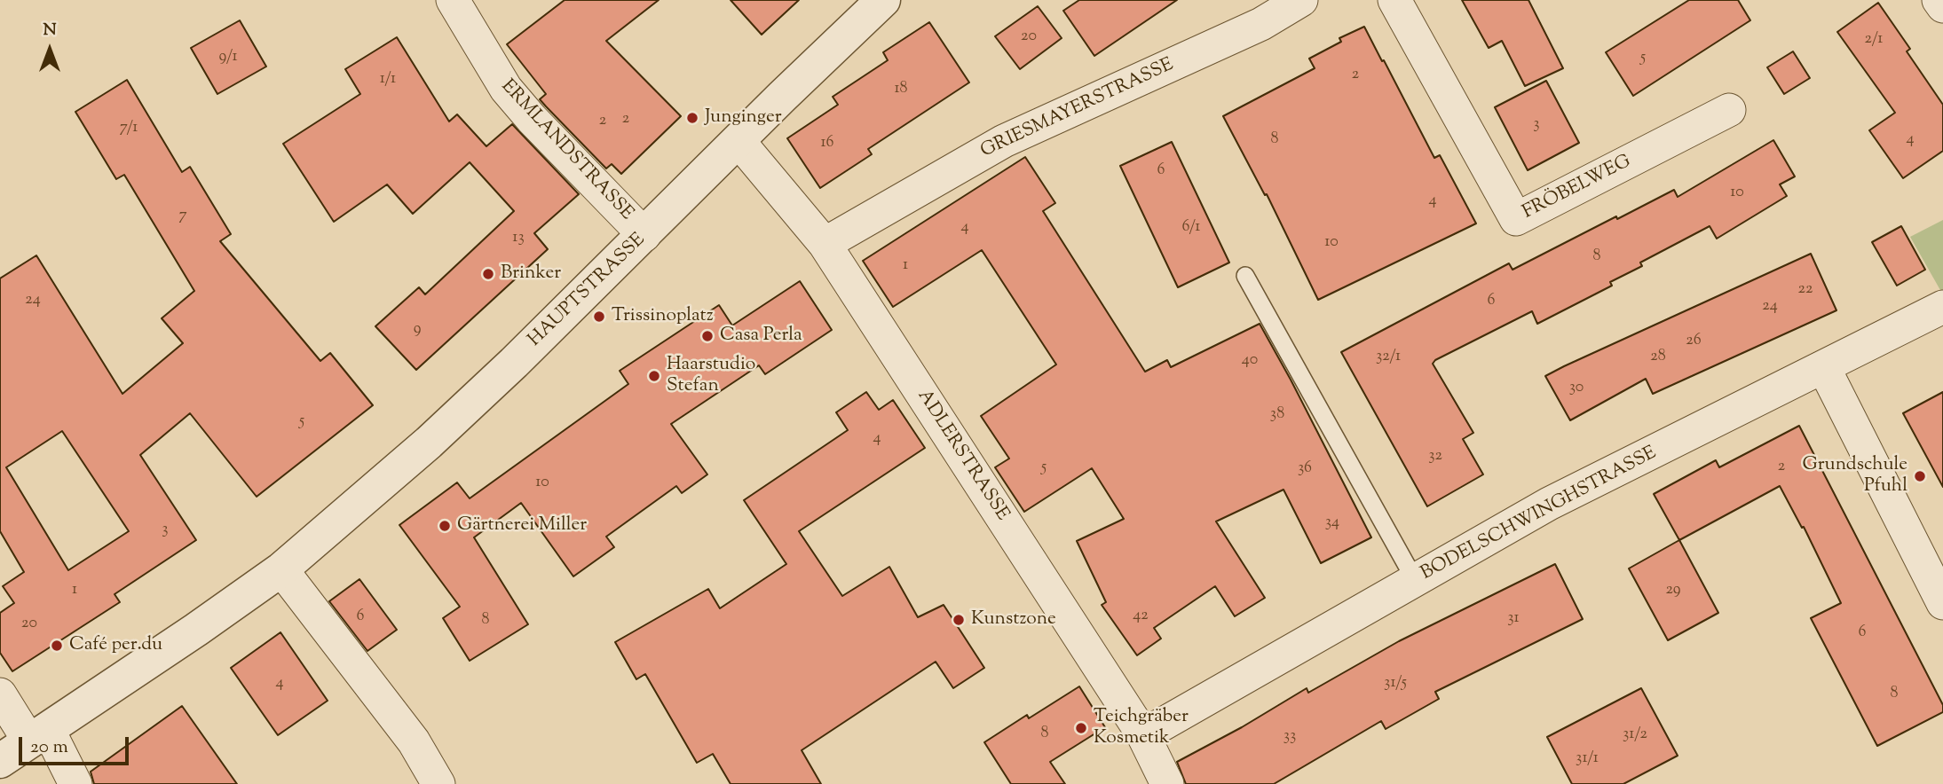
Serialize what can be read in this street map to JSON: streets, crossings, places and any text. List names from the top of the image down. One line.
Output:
{"streets":{"street":["GRIESMAYERSTRASSE","ERMLANDSTRASSE","FRÖBELWEG","HAUPTSTRASSE","ADLERSTRASSE","BODELSCHWINGHSTRASSE"]},"crossings":[["GRIESMAYERSTRASSE","ADLERSTRASSE"],["ERMLANDSTRASSE","HAUPTSTRASSE"],["HAUPTSTRASSE","ADLERSTRASSE"],["ADLERSTRASSE","BODELSCHWINGHSTRASSE"]],"places":["Junginger","Brinker","Trissinoplatz","Casa Perla","Haarstudio Stefan","Grundschule Pfuhl","Gärtnerei Miller","Kunstzone","Café per.du","Teichgräber Kosmetik"],"house_numbers":["20","2/1","9/1","5","2","1/1","18","2","2","3","7/1","8","4","16","6","10","4","7","4","6/1","13","10","8","1","22","24","6","24","9","26","32/1","28","40","30","38","5","4","32","2","5","36","10","34","3","1","29","42","6","31","8","20","6","4","31/5","8","8","31/2","33","31/1"],"scale_bar":"20 m","north":"top"}
